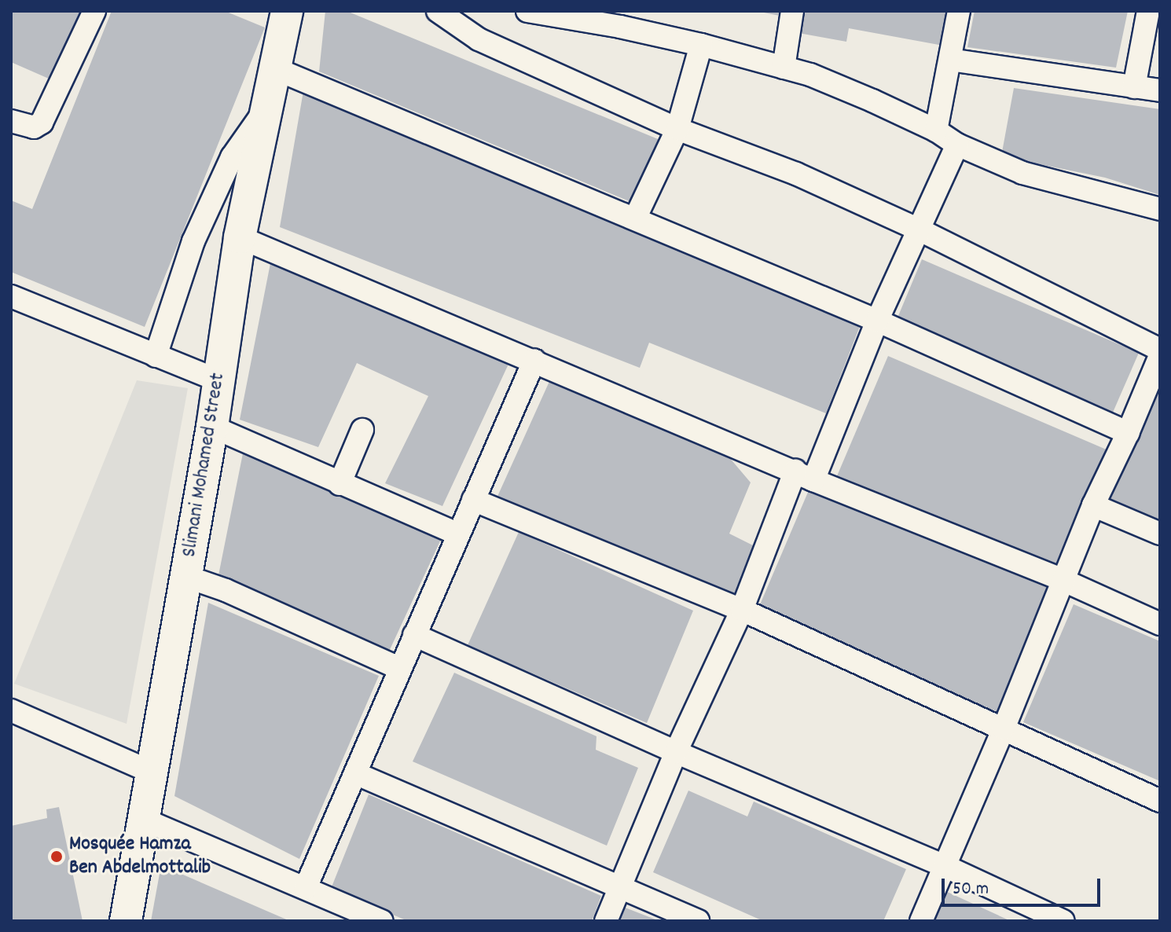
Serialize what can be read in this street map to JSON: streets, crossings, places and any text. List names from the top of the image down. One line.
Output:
{"streets":{"street":["Slimani Mohamed Street"]},"places":["Mosquée Hamza Ben Abdelmottalib"],"scale_bar":"50 m"}
